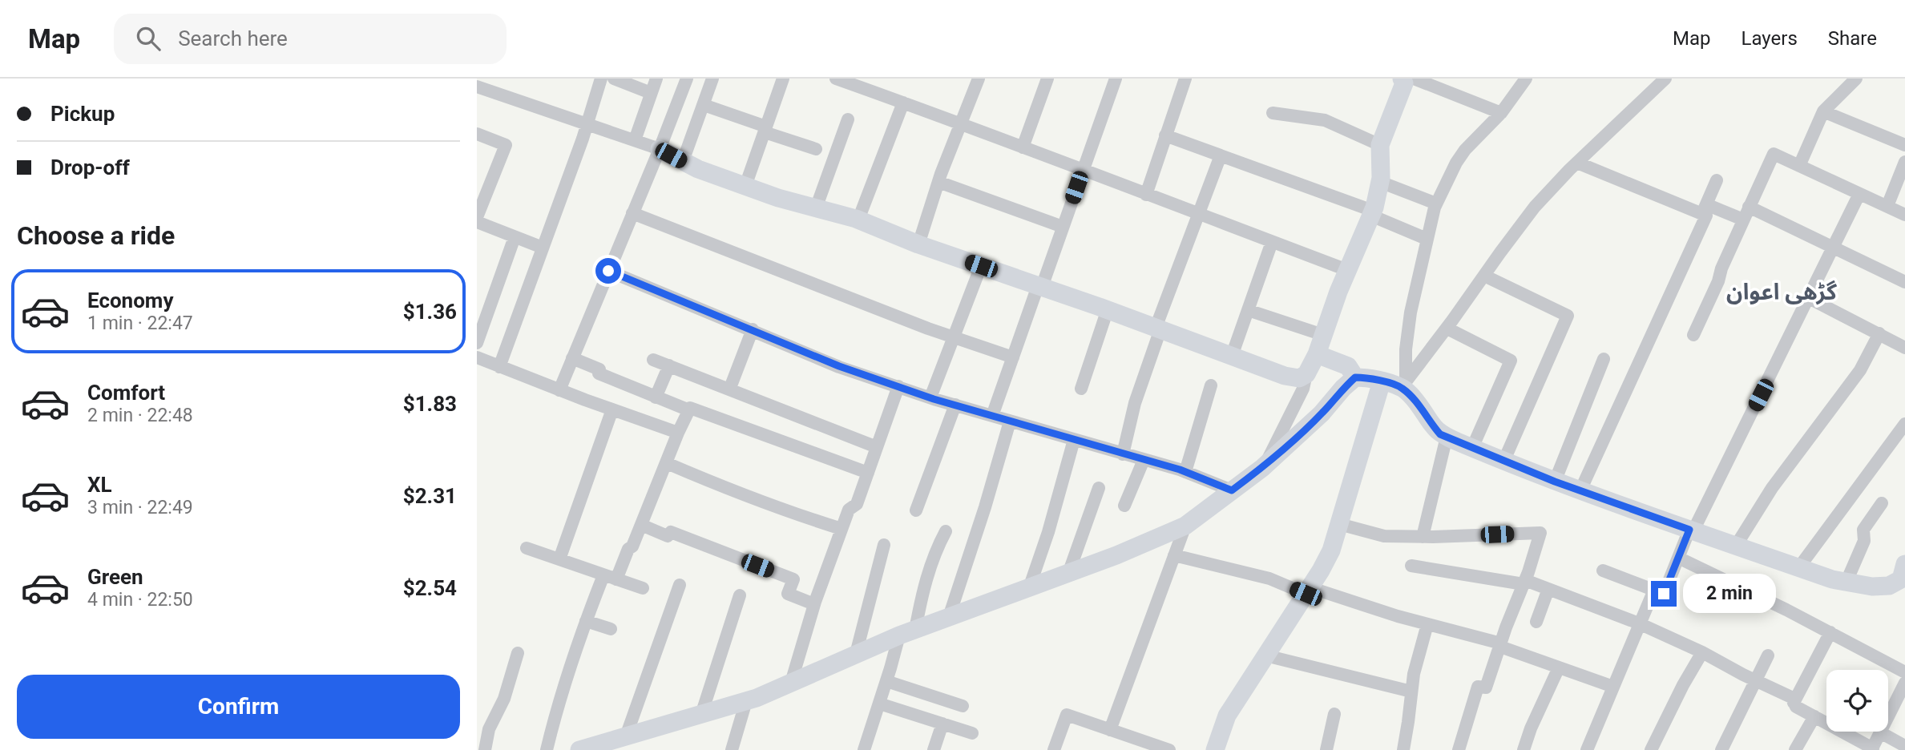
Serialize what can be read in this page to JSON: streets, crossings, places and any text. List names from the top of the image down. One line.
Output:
{"districts":["گڑھی اعوان"],"page":{"header":"Map","search":"Search here","nav":["Map","Layers","Share"],"banner":["Pickup","Drop-off"],"heading":"Choose a ride","list":[{"name":"Economy","note":"1 min · 22:47","value":"$1.36"},{"name":"Comfort","note":"2 min · 22:48","value":"$1.83"},{"name":"XL","note":"3 min · 22:49","value":"$2.31"},{"name":"Green","note":"4 min · 22:50","value":"$2.54"}],"bubble":"2 min","buttons":"Confirm"}}
